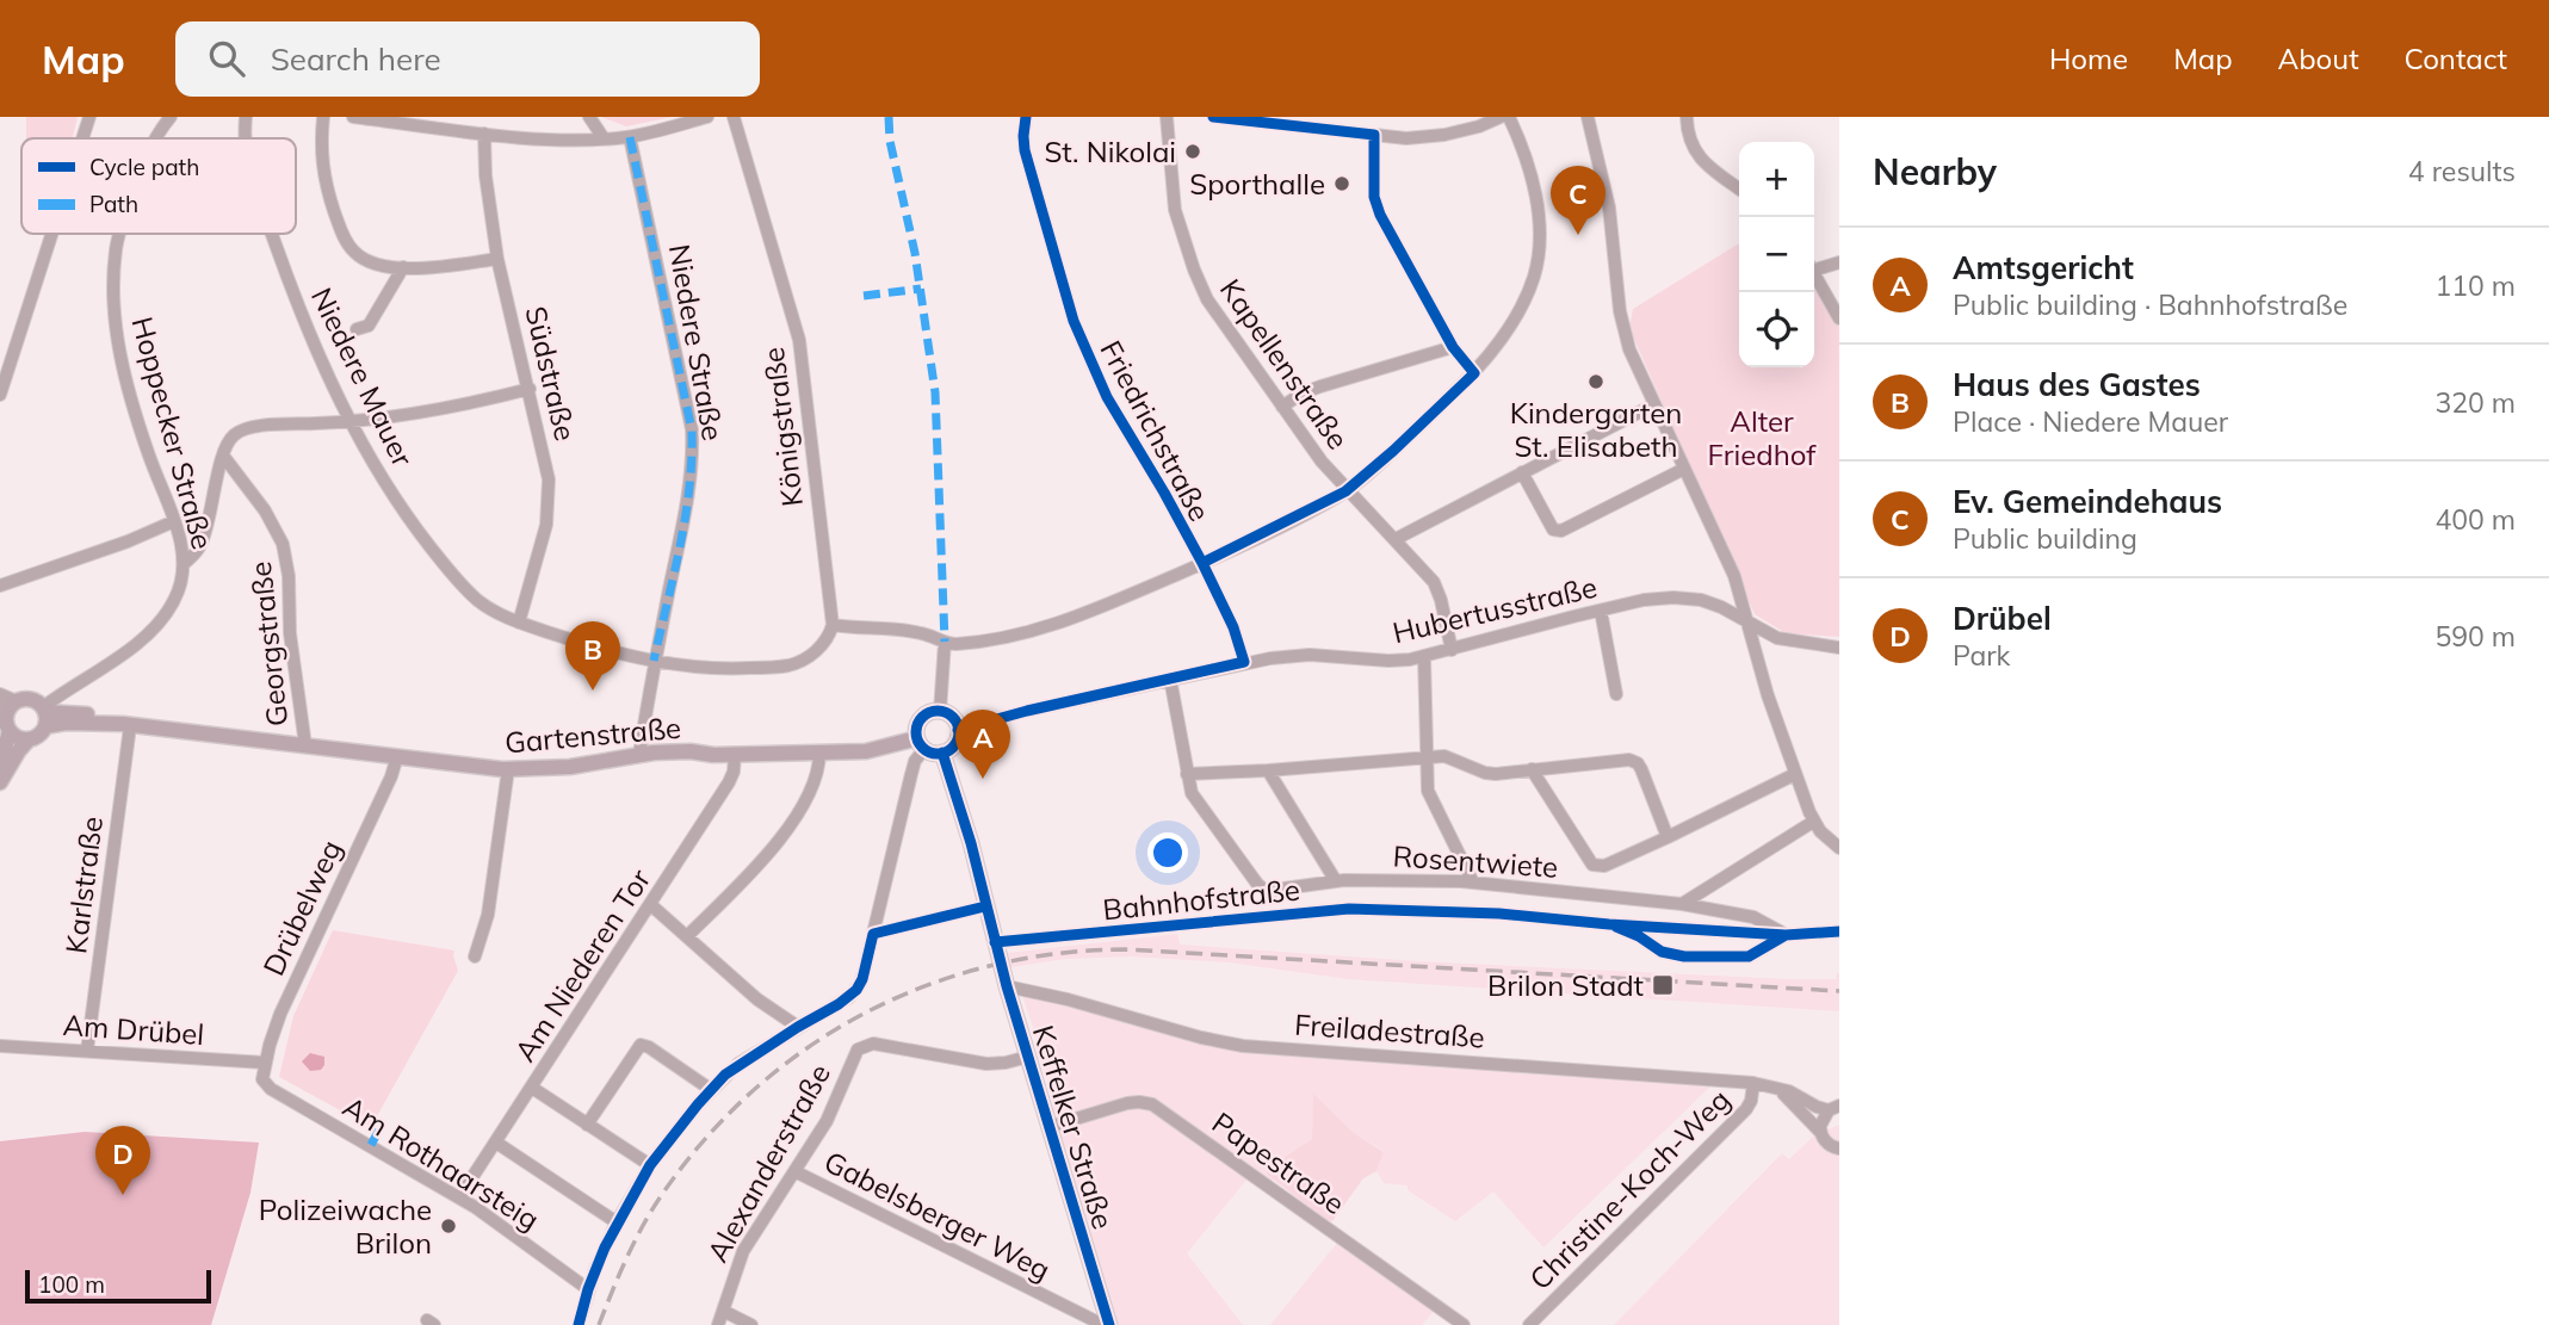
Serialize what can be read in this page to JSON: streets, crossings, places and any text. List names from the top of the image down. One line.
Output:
{"streets":{"street":["Niedere Straße","Kapellenstraße","Südstraße","Niedere Mauer","Königstraße","Friedrichstraße","Hoppecker Straße","Hubertusstraße","Georgstraße","Gartenstraße","Rosentwiete","Karlstraße","Bahnhofstraße","Drübelweg","Am Niederen Tor","Am Drübel","Freiladestraße","Keffelker Straße","Am Rothaarsteig","Alexanderstraße","Papestraße","Christine-Koch-Weg","Gabelsberger Weg"]},"crossings":[["Niedere Straße","Niedere Mauer"],["Niedere Straße","Gartenstraße"],["Kapellenstraße","Hubertusstraße"],["Südstraße","Niedere Mauer"],["Niedere Mauer","Königstraße"],["Friedrichstraße","Hubertusstraße"],["Hoppecker Straße","Gartenstraße"],["Hubertusstraße","Gartenstraße"],["Georgstraße","Gartenstraße"],["Gartenstraße","Karlstraße"],["Gartenstraße","Drübelweg"],["Gartenstraße","Am Niederen Tor"],["Rosentwiete","Bahnhofstraße"],["Karlstraße","Am Drübel"],["Bahnhofstraße","Keffelker Straße"],["Drübelweg","Am Drübel"],["Drübelweg","Am Rothaarsteig"],["Am Niederen Tor","Am Rothaarsteig"],["Freiladestraße","Keffelker Straße"],["Freiladestraße","Christine-Koch-Weg"],["Keffelker Straße","Alexanderstraße"],["Keffelker Straße","Papestraße"],["Keffelker Straße","Gabelsberger Weg"],["Alexanderstraße","Gabelsberger Weg"]],"parks":["Alter Friedhof"],"places":{"other":["St. Nikolai","Sporthalle","Kindergarten St. Elisabeth","Polizeiwache Brilon"],"transit":["Brilon Stadt"]},"legend":["Cycle path","Path"],"scale_bar":"100 m","page":{"header":"Map","search":"Search here","nav":["Home","Map","About","Contact"],"heading":["Nearby","4 results"],"map_buttons":["+","−"],"pins":["C","B","A","D"],"list":[{"mark":"A","name":"Amtsgericht","note":"Public building · Bahnhofstraße","value":"110 m"},{"mark":"B","name":"Haus des Gastes","note":"Place · Niedere Mauer","value":"320 m"},{"mark":"C","name":"Ev. Gemeindehaus","note":"Public building","value":"400 m"},{"mark":"D","name":"Drübel","note":"Park","value":"590 m"}],"scale":"100 m"}}
